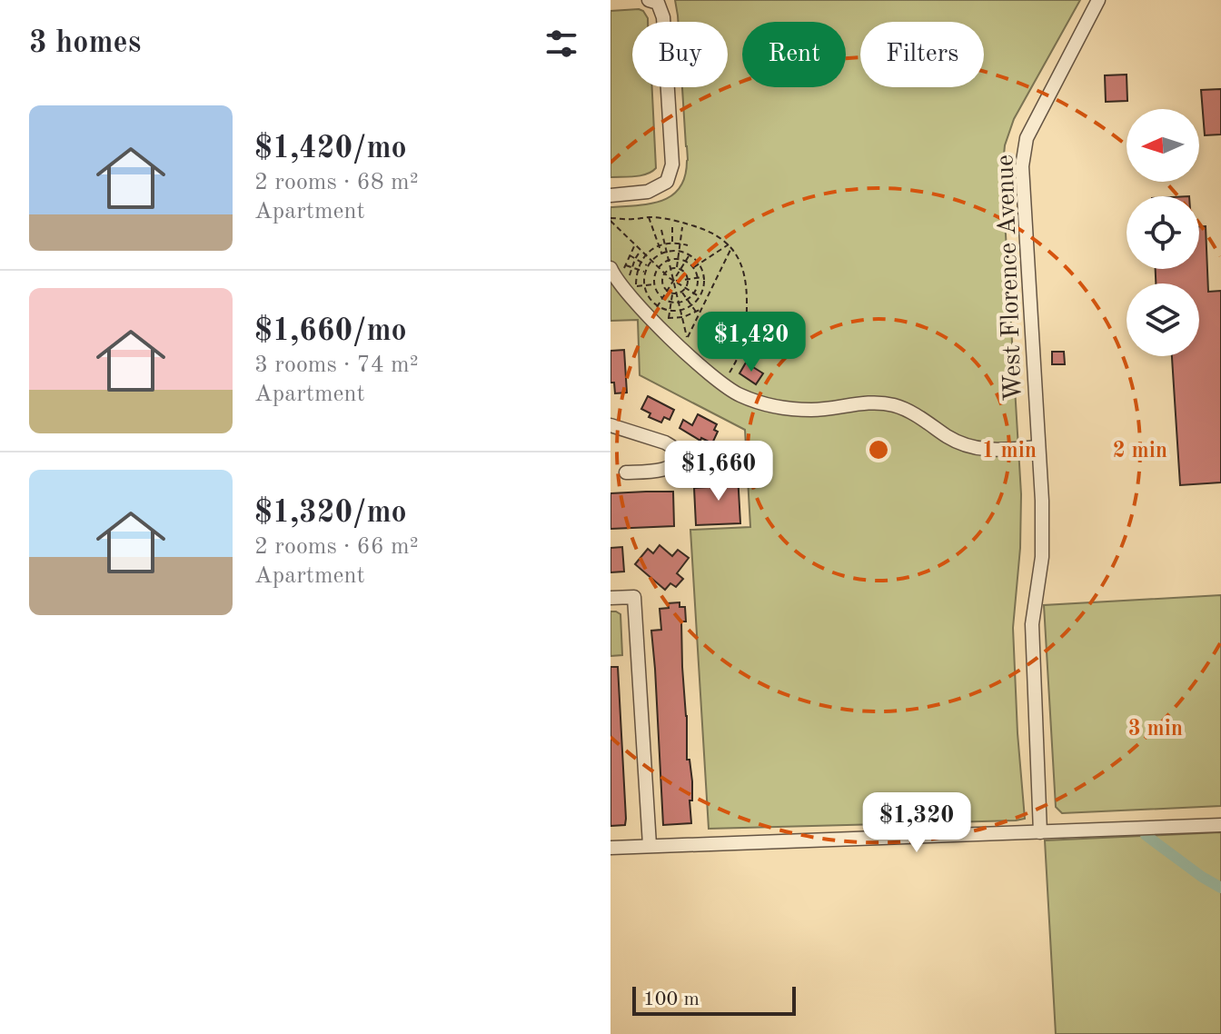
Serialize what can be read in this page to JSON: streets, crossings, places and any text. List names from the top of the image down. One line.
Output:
{"streets":{"street":["West Florence Avenue"]},"scale_bar":"100 m","north":"left","page":{"heading":"3 homes","chip":["Buy","Rent","Filters"],"list":[{"name":"$1,420/mo","note":"2 rooms · 68 m² · Apartment"},{"name":"$1,660/mo","note":"3 rooms · 74 m² · Apartment"},{"name":"$1,320/mo","note":"2 rooms · 66 m² · Apartment"}],"price":["$1,420","$1,660","$1,320"],"scale":"100 m"},"rings":["1 min","2 min","3 min"]}
